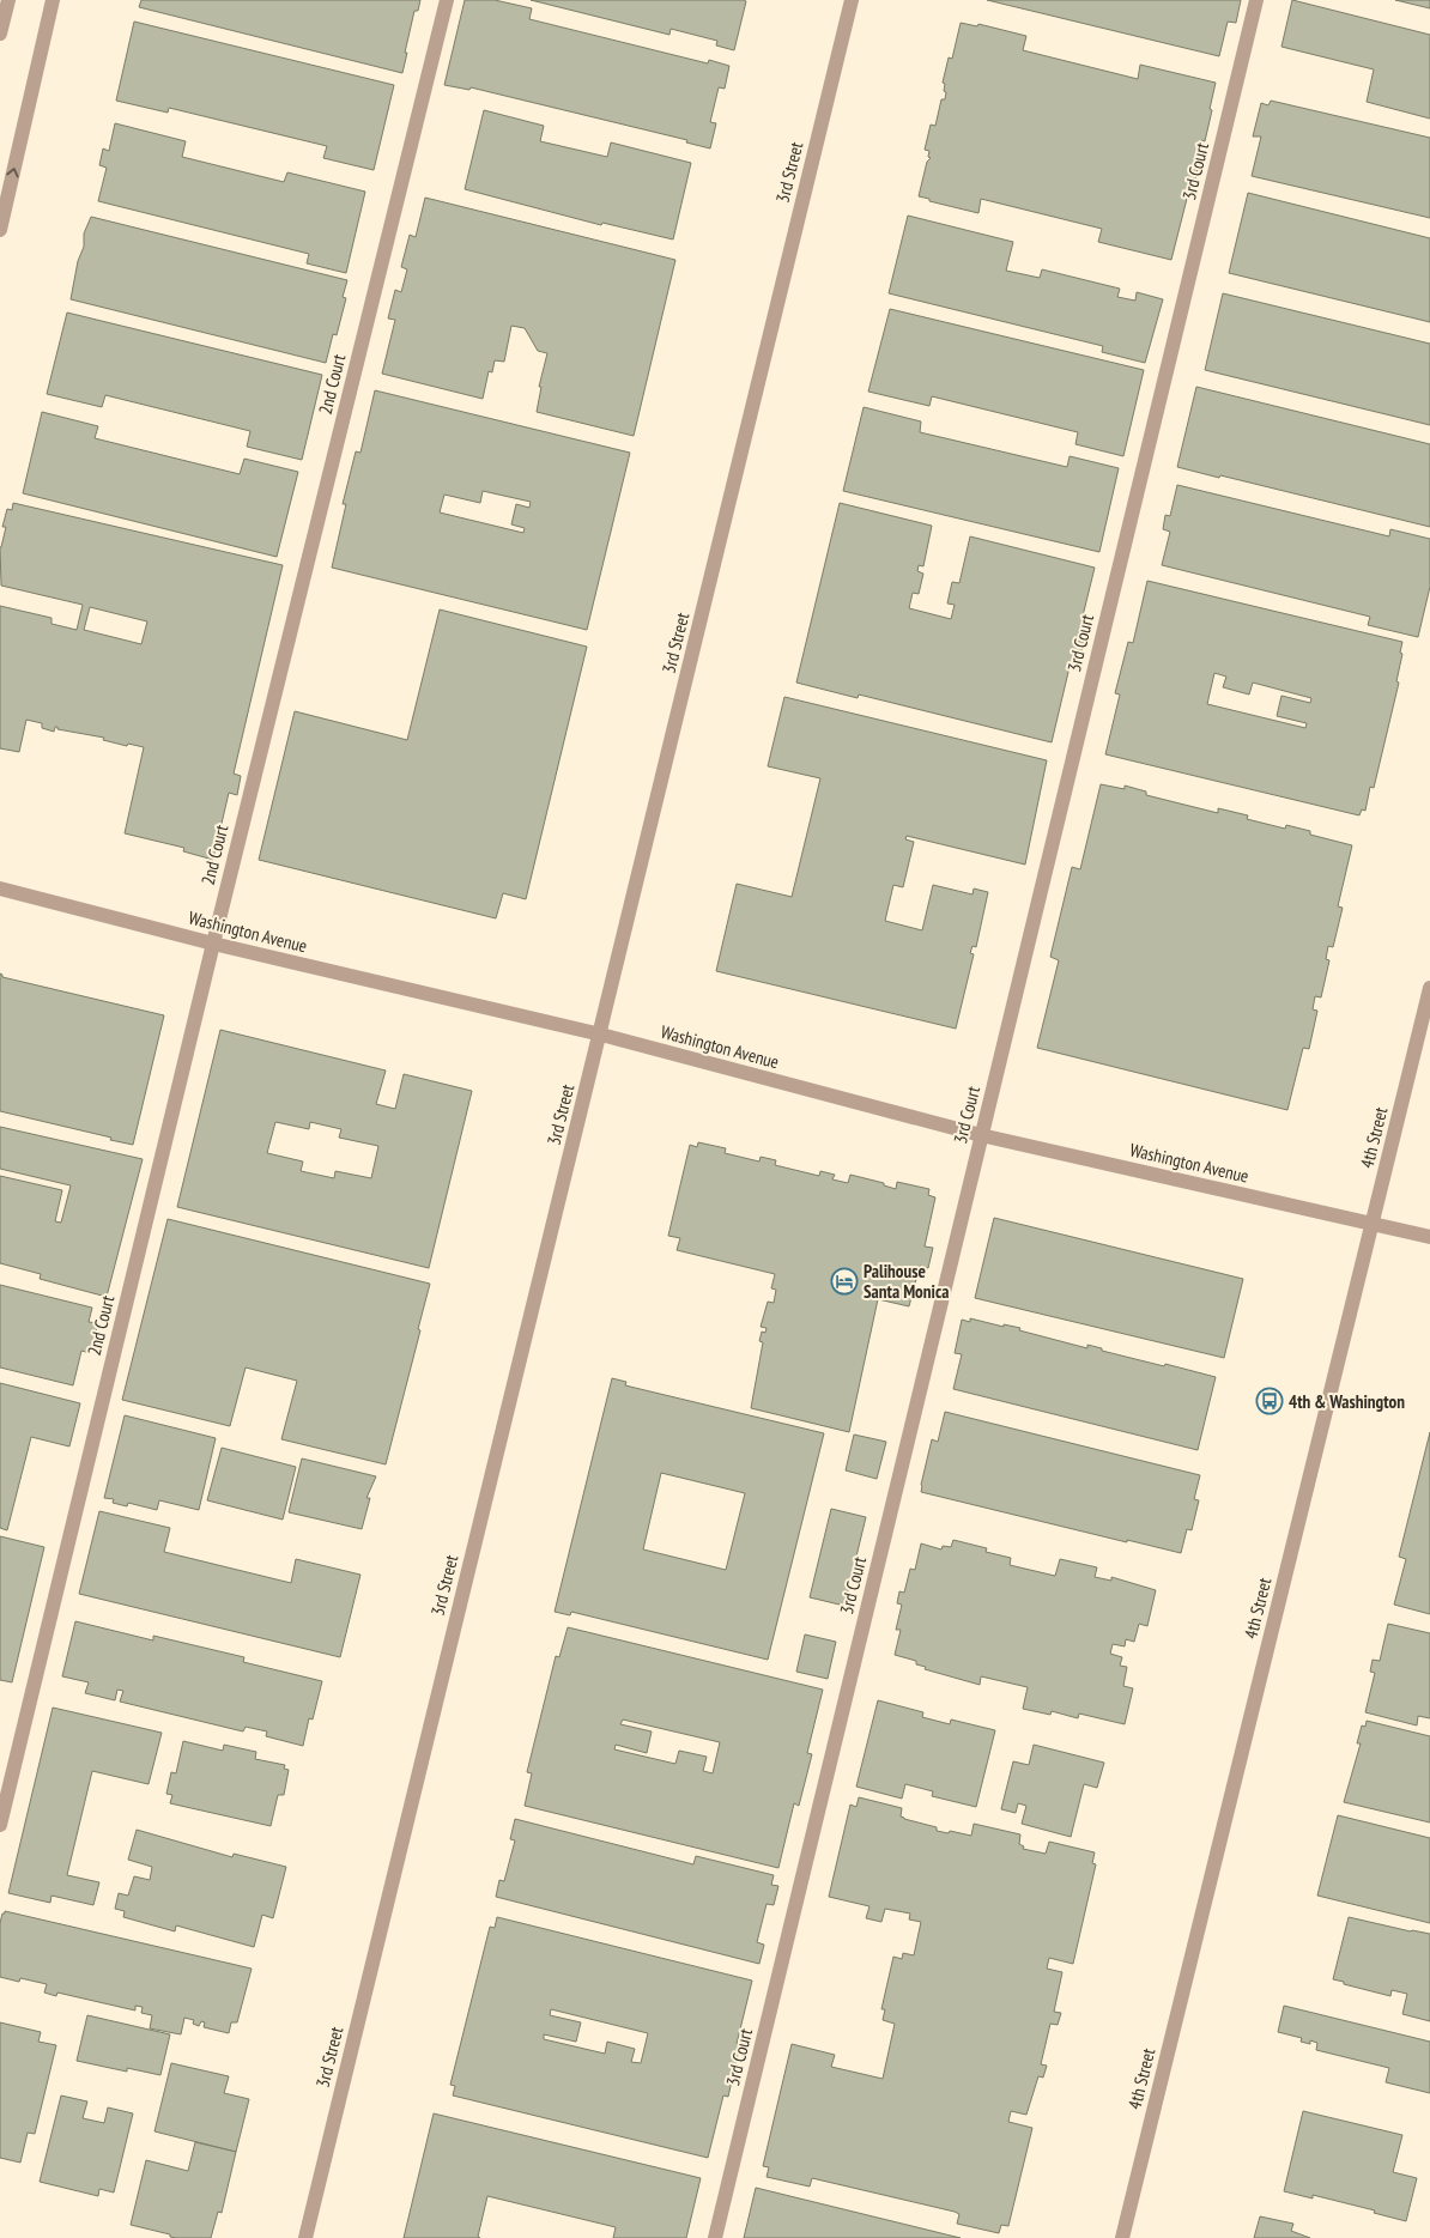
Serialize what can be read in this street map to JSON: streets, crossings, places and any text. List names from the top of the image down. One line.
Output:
{"streets":{"street":["3rd Court","3rd Street","2nd Court","Washington Avenue","4th Street"]},"crossings":[["3rd Court","Washington Avenue"],["3rd Street","Washington Avenue"],["2nd Court","Washington Avenue"],["Washington Avenue","4th Street"]],"places":{"hotel":["Palihouse Santa Monica"],"bus stop":["4th & Washington"]}}
